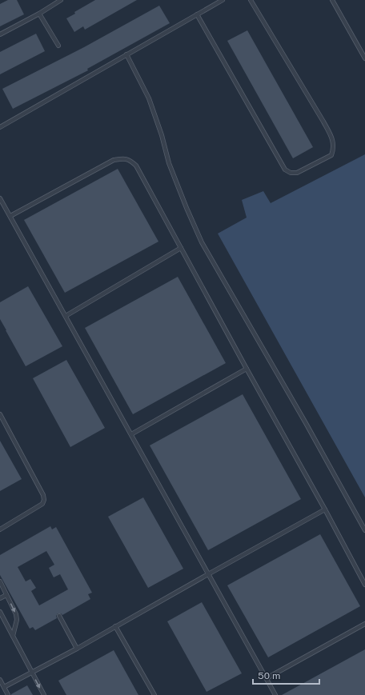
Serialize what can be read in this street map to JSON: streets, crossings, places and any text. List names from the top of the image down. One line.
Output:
{"scale_bar":"50 m"}
